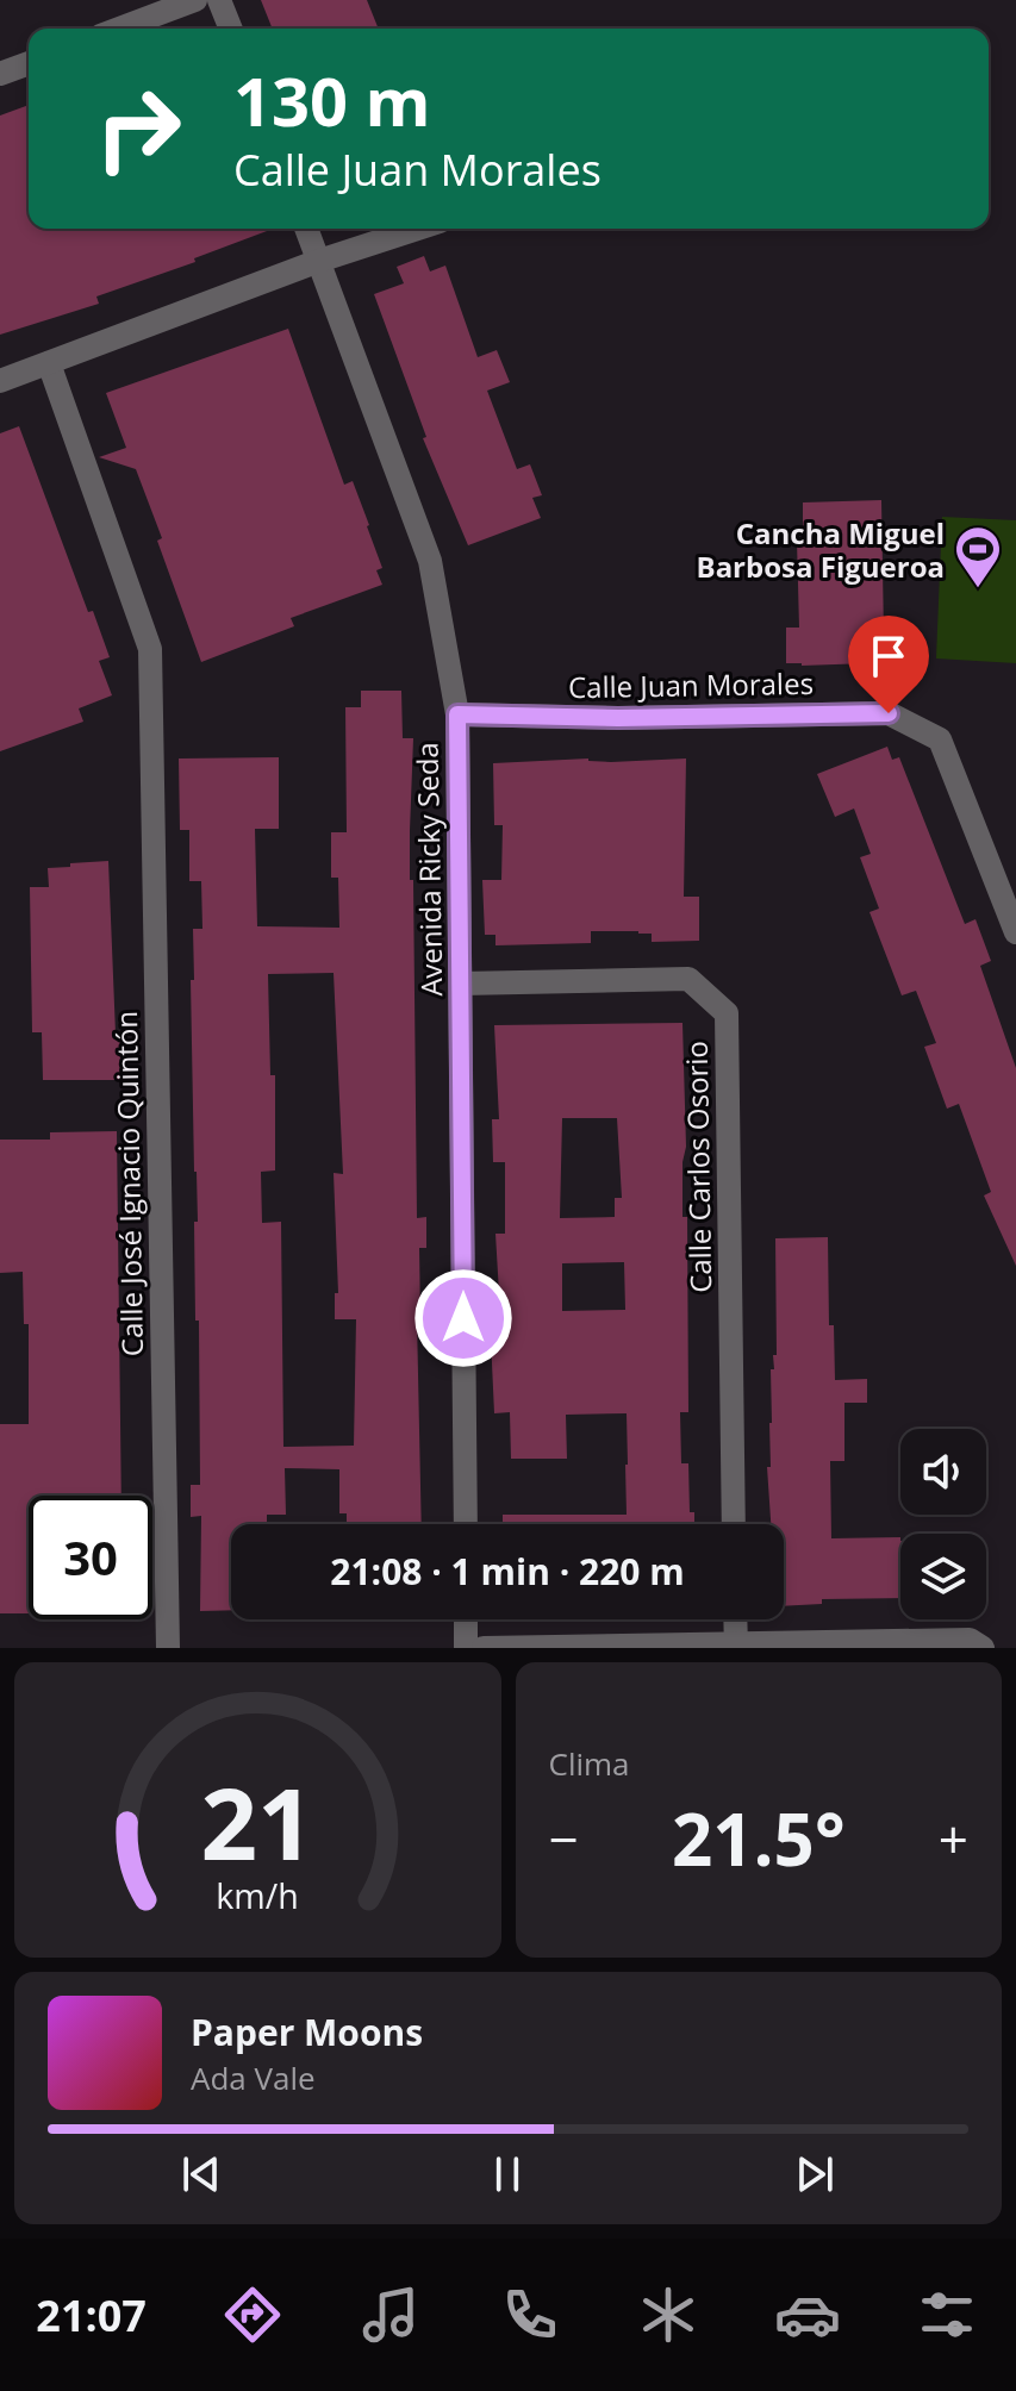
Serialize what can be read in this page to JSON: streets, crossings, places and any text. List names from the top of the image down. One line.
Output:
{"streets":{"street":["Calle Juan Morales","Avenida Ricky Seda","Calle Carlos Osorio","Calle José Ignacio Quintón"]},"crossings":[["Calle Juan Morales","Avenida Ricky Seda"],["Avenida Ricky Seda","Calle Carlos Osorio"]],"places":{"sports":["Cancha Miguel Barbosa Figueroa"]},"page":{"turn":["130 m","Calle Juan Morales"],"limit":"30","trip":"21:08 · 1 min · 220 m","tile":"Clima","heat":["−","21.5°","+"],"song":["Paper Moons","Ada Vale"],"tabs":"21:07","gauge":["21","km/h"]}}
